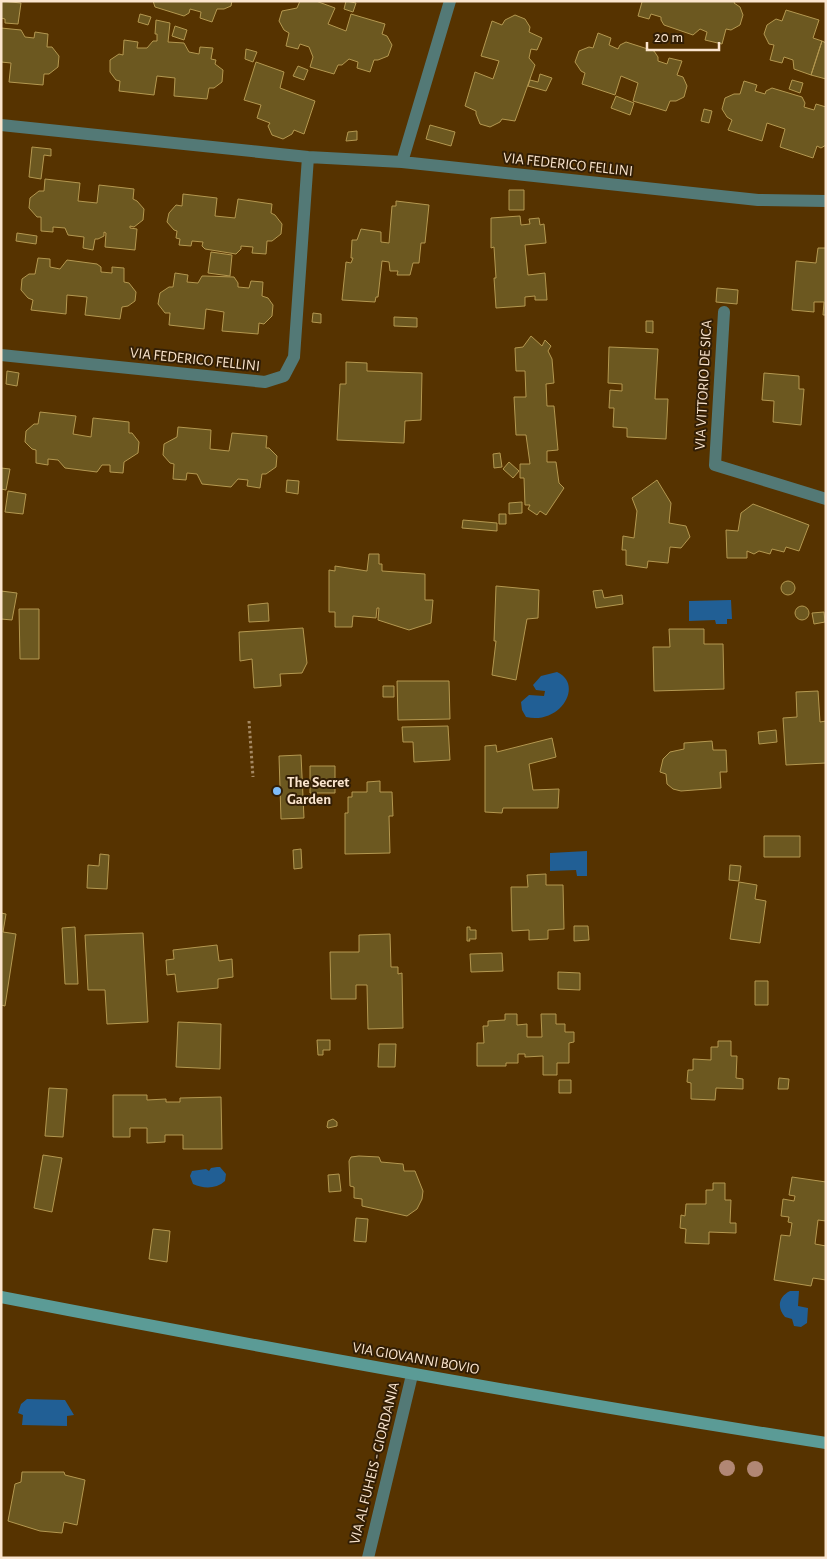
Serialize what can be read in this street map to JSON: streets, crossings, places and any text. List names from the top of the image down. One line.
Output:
{"streets":{"main road":["VIA GIOVANNI BOVIO"],"street":["VIA FEDERICO FELLINI","VIA VITTORIO DE SICA","VIA AL FUHEIS - GIORDANIA"]},"crossings":[["VIA GIOVANNI BOVIO","VIA AL FUHEIS - GIORDANIA"]],"places":["The Secret Garden"],"scale_bar":"20 m"}
